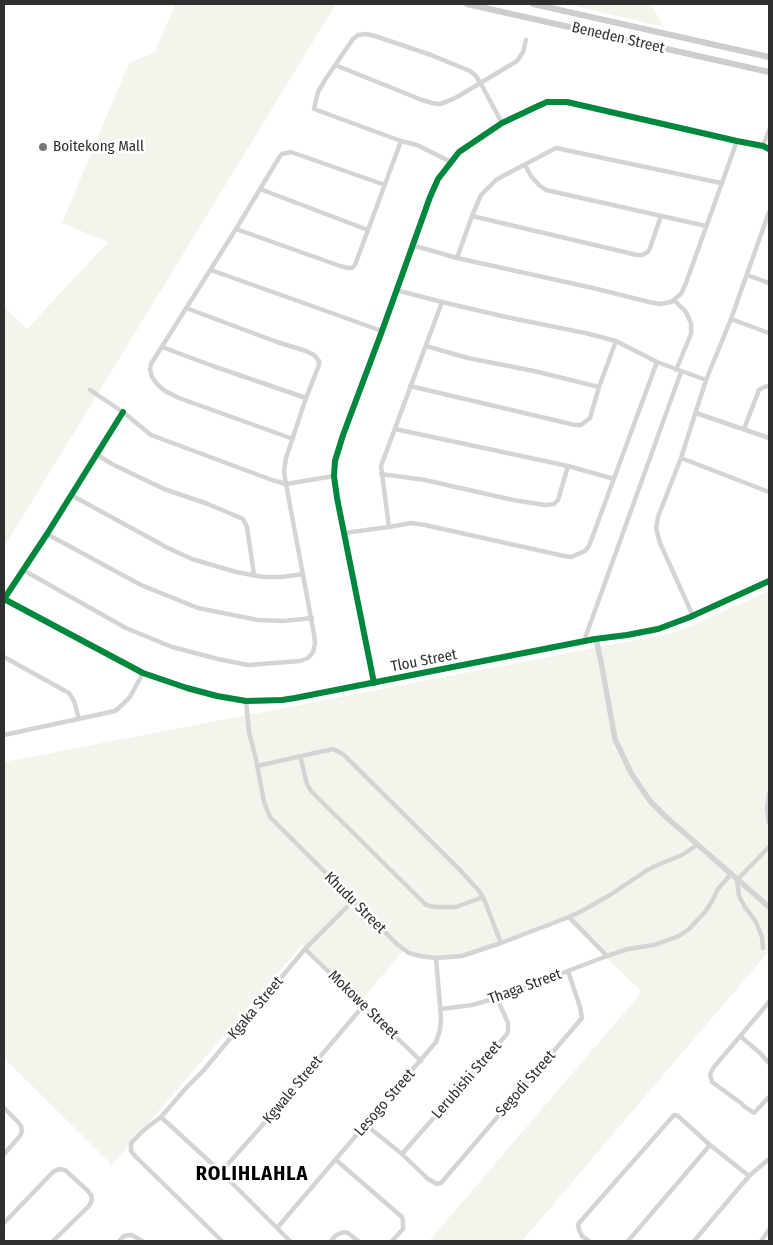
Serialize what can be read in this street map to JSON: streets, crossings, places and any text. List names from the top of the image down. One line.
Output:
{"streets":{"main road":["Beneden Street"],"street":["Tlou Street","Khudu Street","Thaga Street","Mokowe Street","Kgaka Street","Lerubishi Street","Segodi Street","Kgwale Street","Lesogo Street"]},"crossings":[["Tlou Street","Khudu Street"],["Khudu Street","Kgaka Street"],["Khudu Street","Lesogo Street"],["Thaga Street","Lerubishi Street"],["Thaga Street","Segodi Street"],["Thaga Street","Lesogo Street"],["Mokowe Street","Kgaka Street"],["Mokowe Street","Kgwale Street"],["Mokowe Street","Lesogo Street"],["Lerubishi Street","Segodi Street"]],"districts":["ROLIHLAHLA"],"places":["Boitekong Mall"]}
